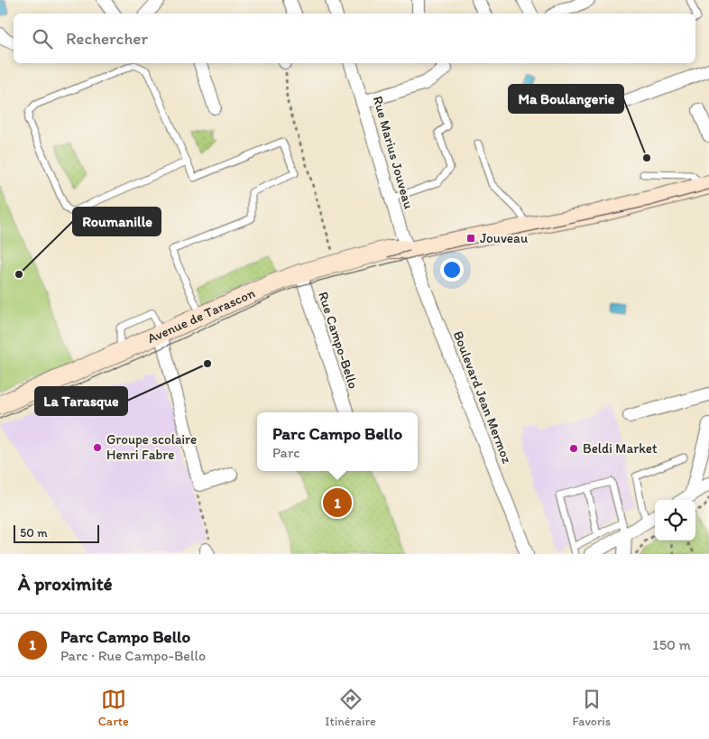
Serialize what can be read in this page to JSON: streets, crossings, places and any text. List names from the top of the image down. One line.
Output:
{"streets":{"street":["Rue Marius Jouveau","Avenue de Tarascon","Rue Campo-Bello","Boulevard Jean Mermoz"]},"crossings":[["Rue Marius Jouveau","Avenue de Tarascon"],["Rue Marius Jouveau","Boulevard Jean Mermoz"],["Avenue de Tarascon","Rue Campo-Bello"],["Avenue de Tarascon","Boulevard Jean Mermoz"]],"places":{"other":["Ma Boulangerie","Roumanille","La Tarasque","Groupe scolaire Henri Fabre","Beldi Market"],"transit":["Jouveau"]},"scale_bar":"50 m","page":{"search":"Rechercher","popup":["Parc Campo Bello","Parc"],"pins":"1","scale":"50 m","heading":"À proximité","list":[{"mark":"1","name":"Parc Campo Bello","note":"Parc · Rue Campo-Bello","value":"150 m"}],"nav":["Carte","Itinéraire","Favoris"]}}
